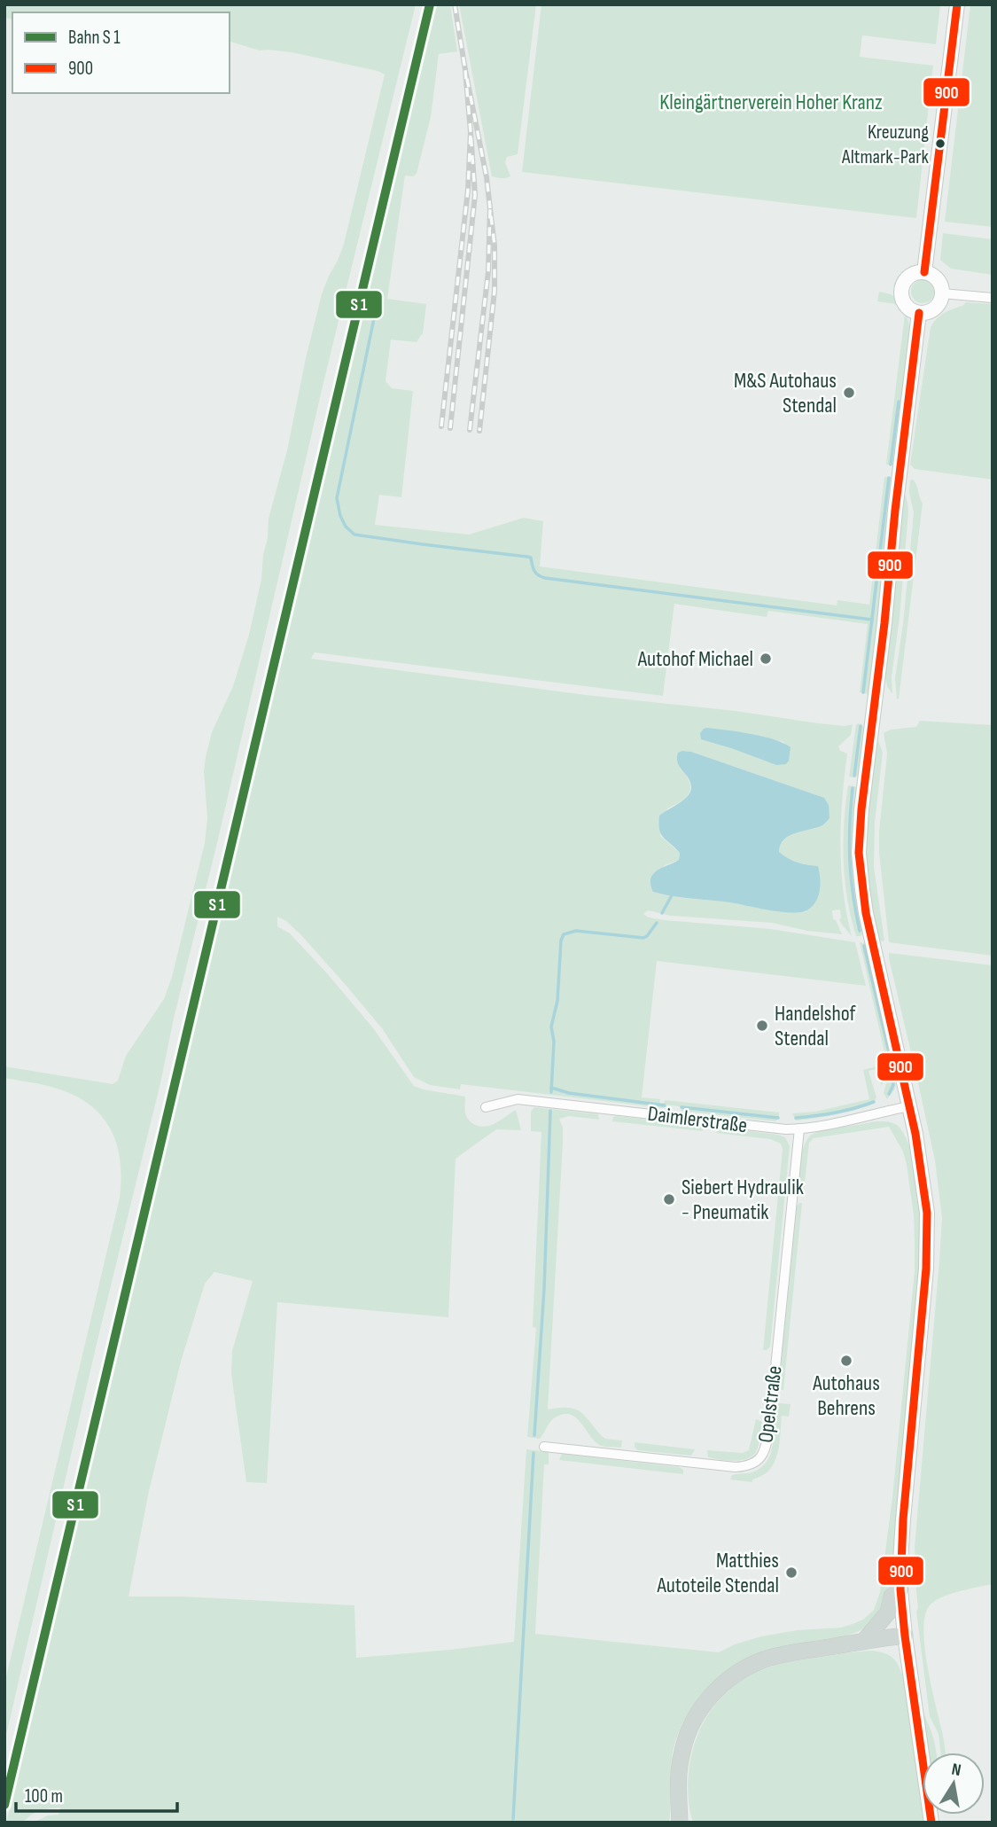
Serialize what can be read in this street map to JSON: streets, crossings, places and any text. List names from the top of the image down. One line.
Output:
{"streets":{"street":["Daimlerstraße","Opelstraße"]},"crossings":[["Daimlerstraße","Opelstraße"]],"parks":["Kleingärtnerverein Hoher Kranz"],"places":["Kreuzung Altmark-Park","M&S Autohaus Stendal","Autohof Michael","Handelshof Stendal","Siebert Hydraulik - Pneumatik","Autohaus Behrens","Matthies Autoteile Stendal"],"lines":["transit line 900"],"legend":["Bahn S 1","900"],"scale_bar":"100 m","north":"top"}
